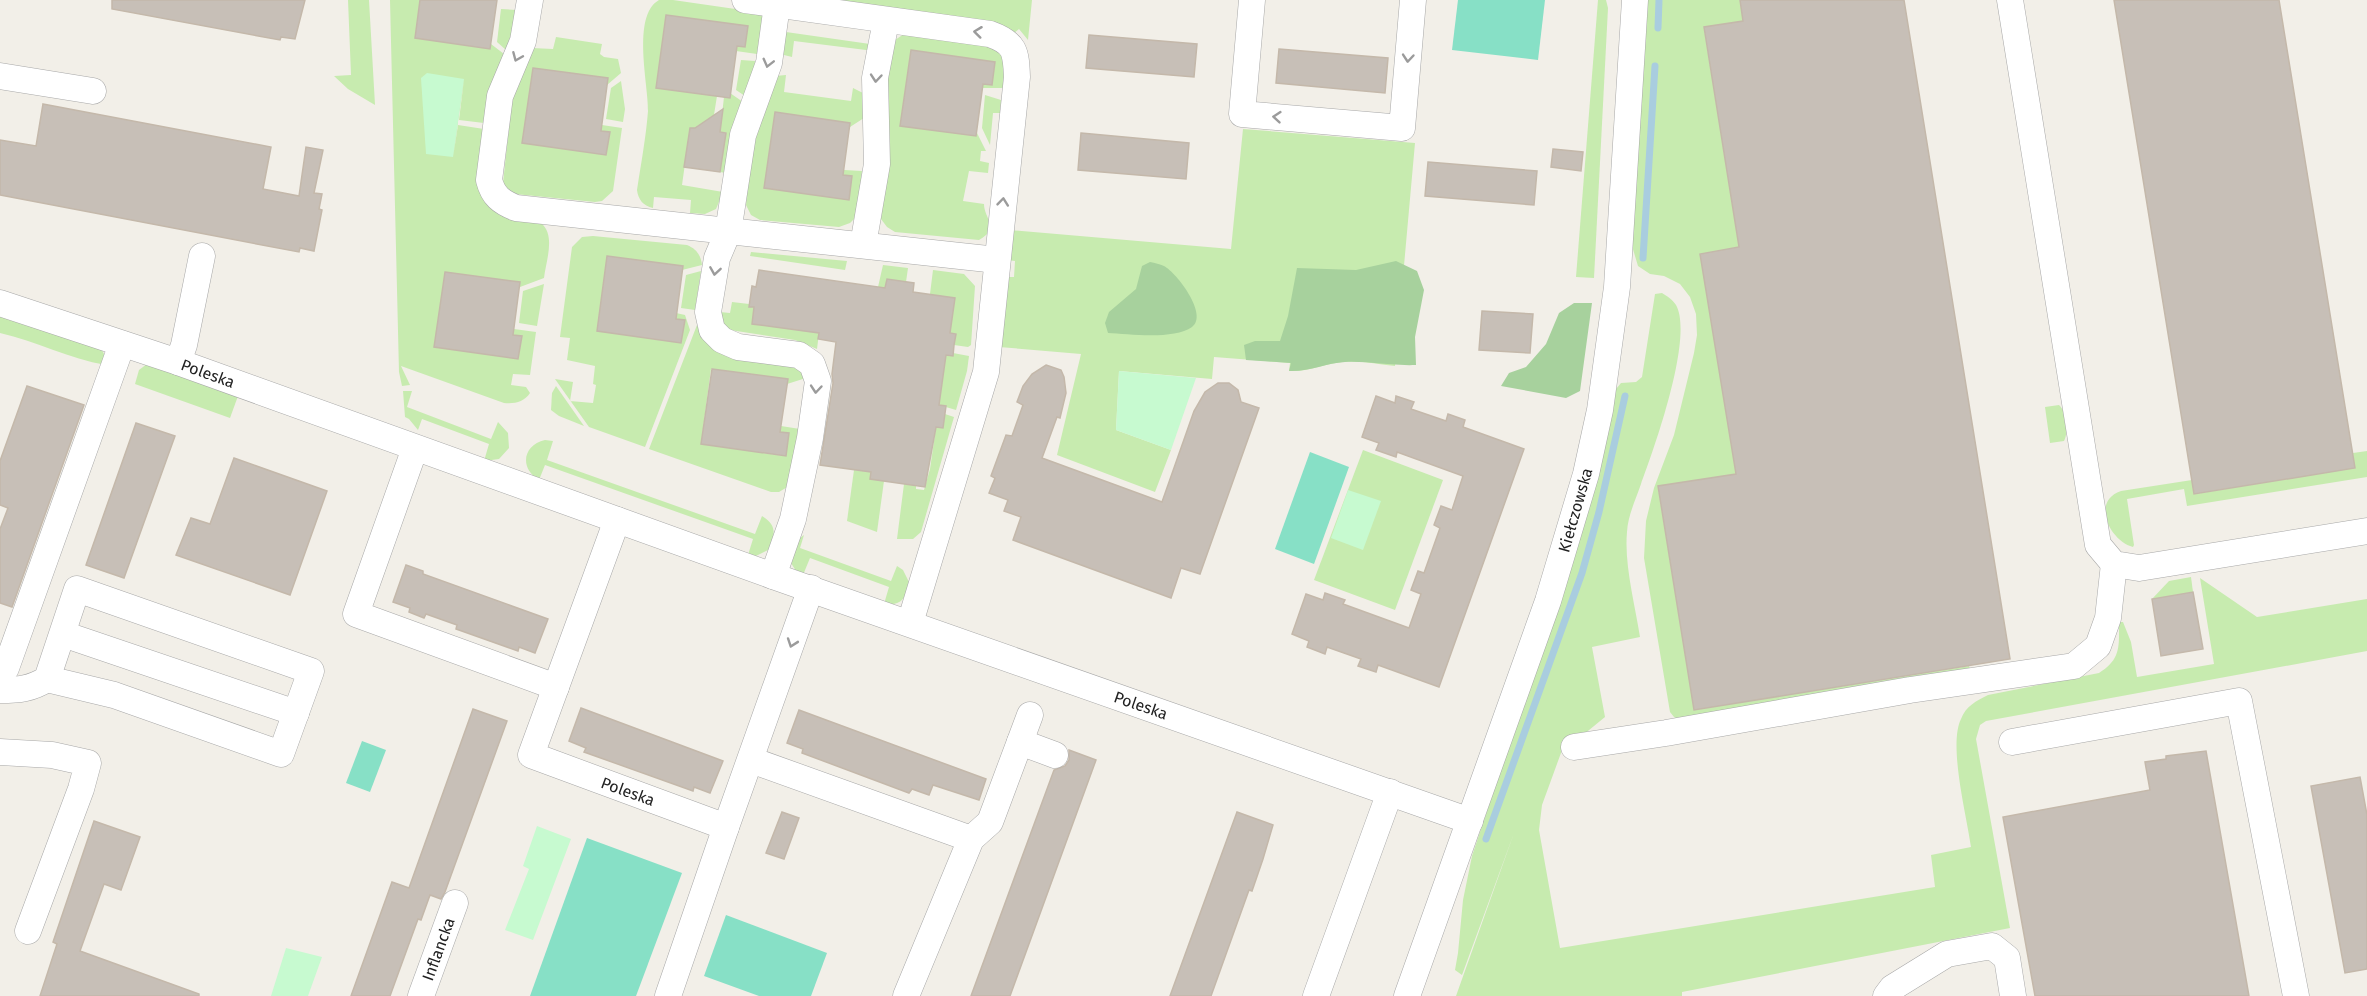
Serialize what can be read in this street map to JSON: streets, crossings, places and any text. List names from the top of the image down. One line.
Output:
{"streets":{"street":["Poleska","Kiełczowska","Inflancka"]},"crossings":[["Poleska","Kiełczowska"]]}
